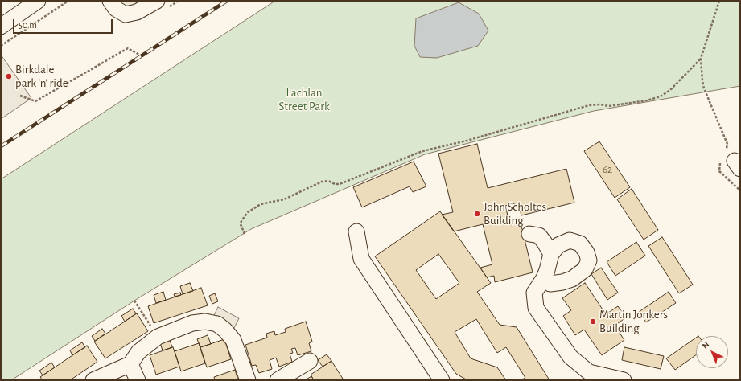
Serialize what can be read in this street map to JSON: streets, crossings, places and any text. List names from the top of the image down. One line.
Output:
{"parks":["Lachlan Street Park"],"places":["Birkdale park 'n' ride","John Scholtes Building","Martin Jonkers Building"],"house_numbers":["62"],"scale_bar":"50 m","north":"top left"}
